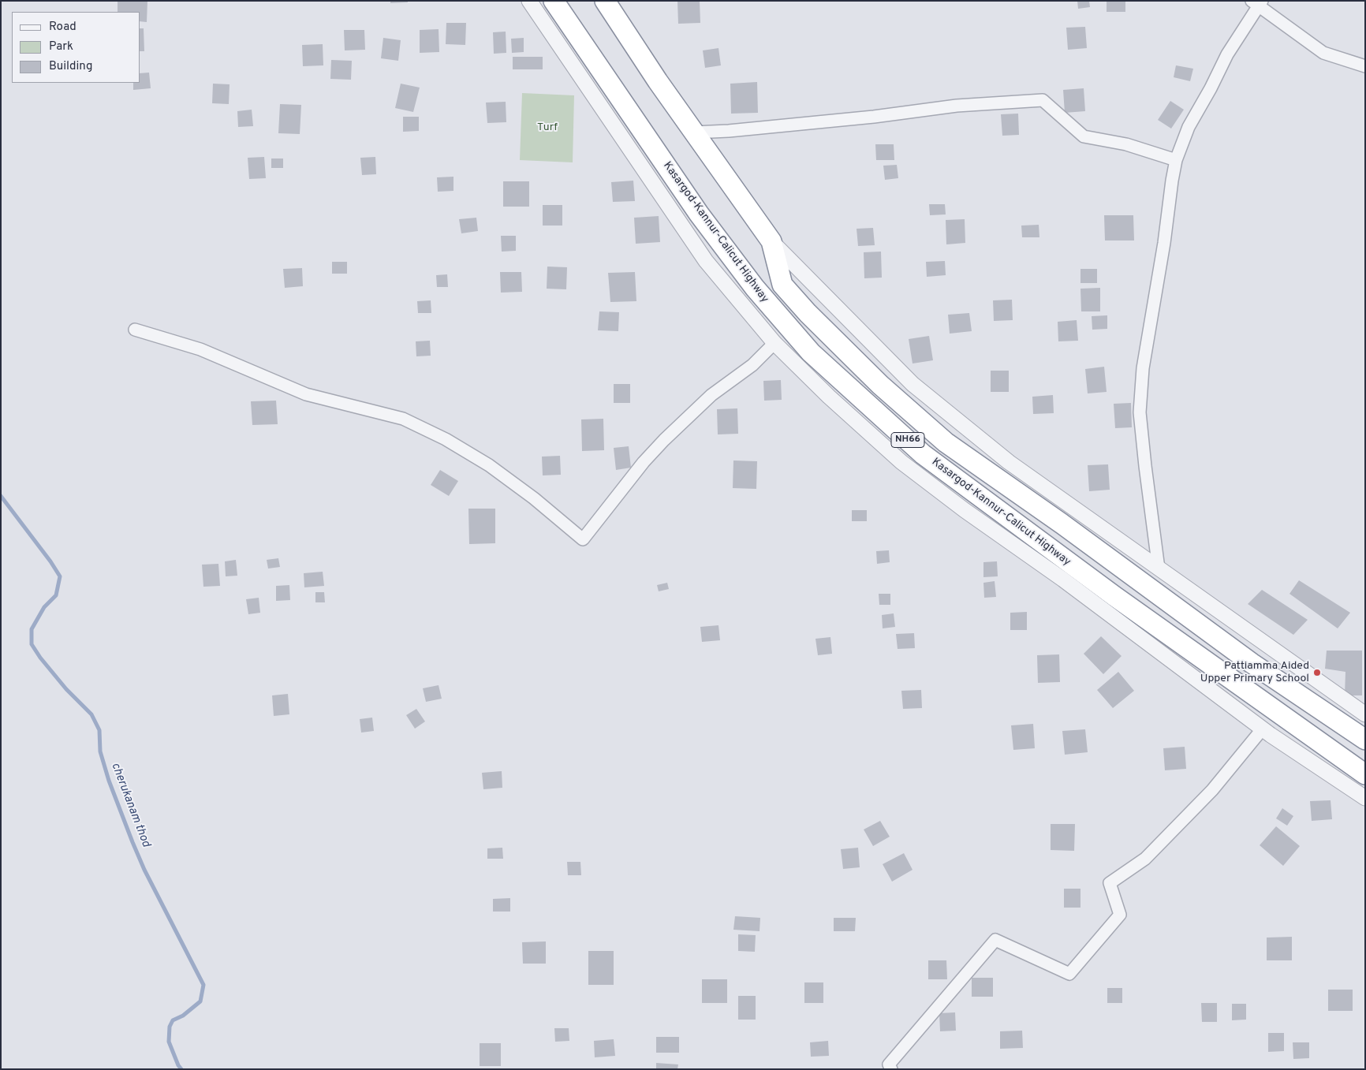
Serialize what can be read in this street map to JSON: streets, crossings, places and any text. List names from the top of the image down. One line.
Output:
{"streets":{"highway":["Kasargod-Kannur-Calicut Highway","NH66"]},"water":["cherukanam thod"],"parks":["Turf"],"places":["Pattiamma Aided Upper Primary School"],"legend":["Road","Park","Building"]}
